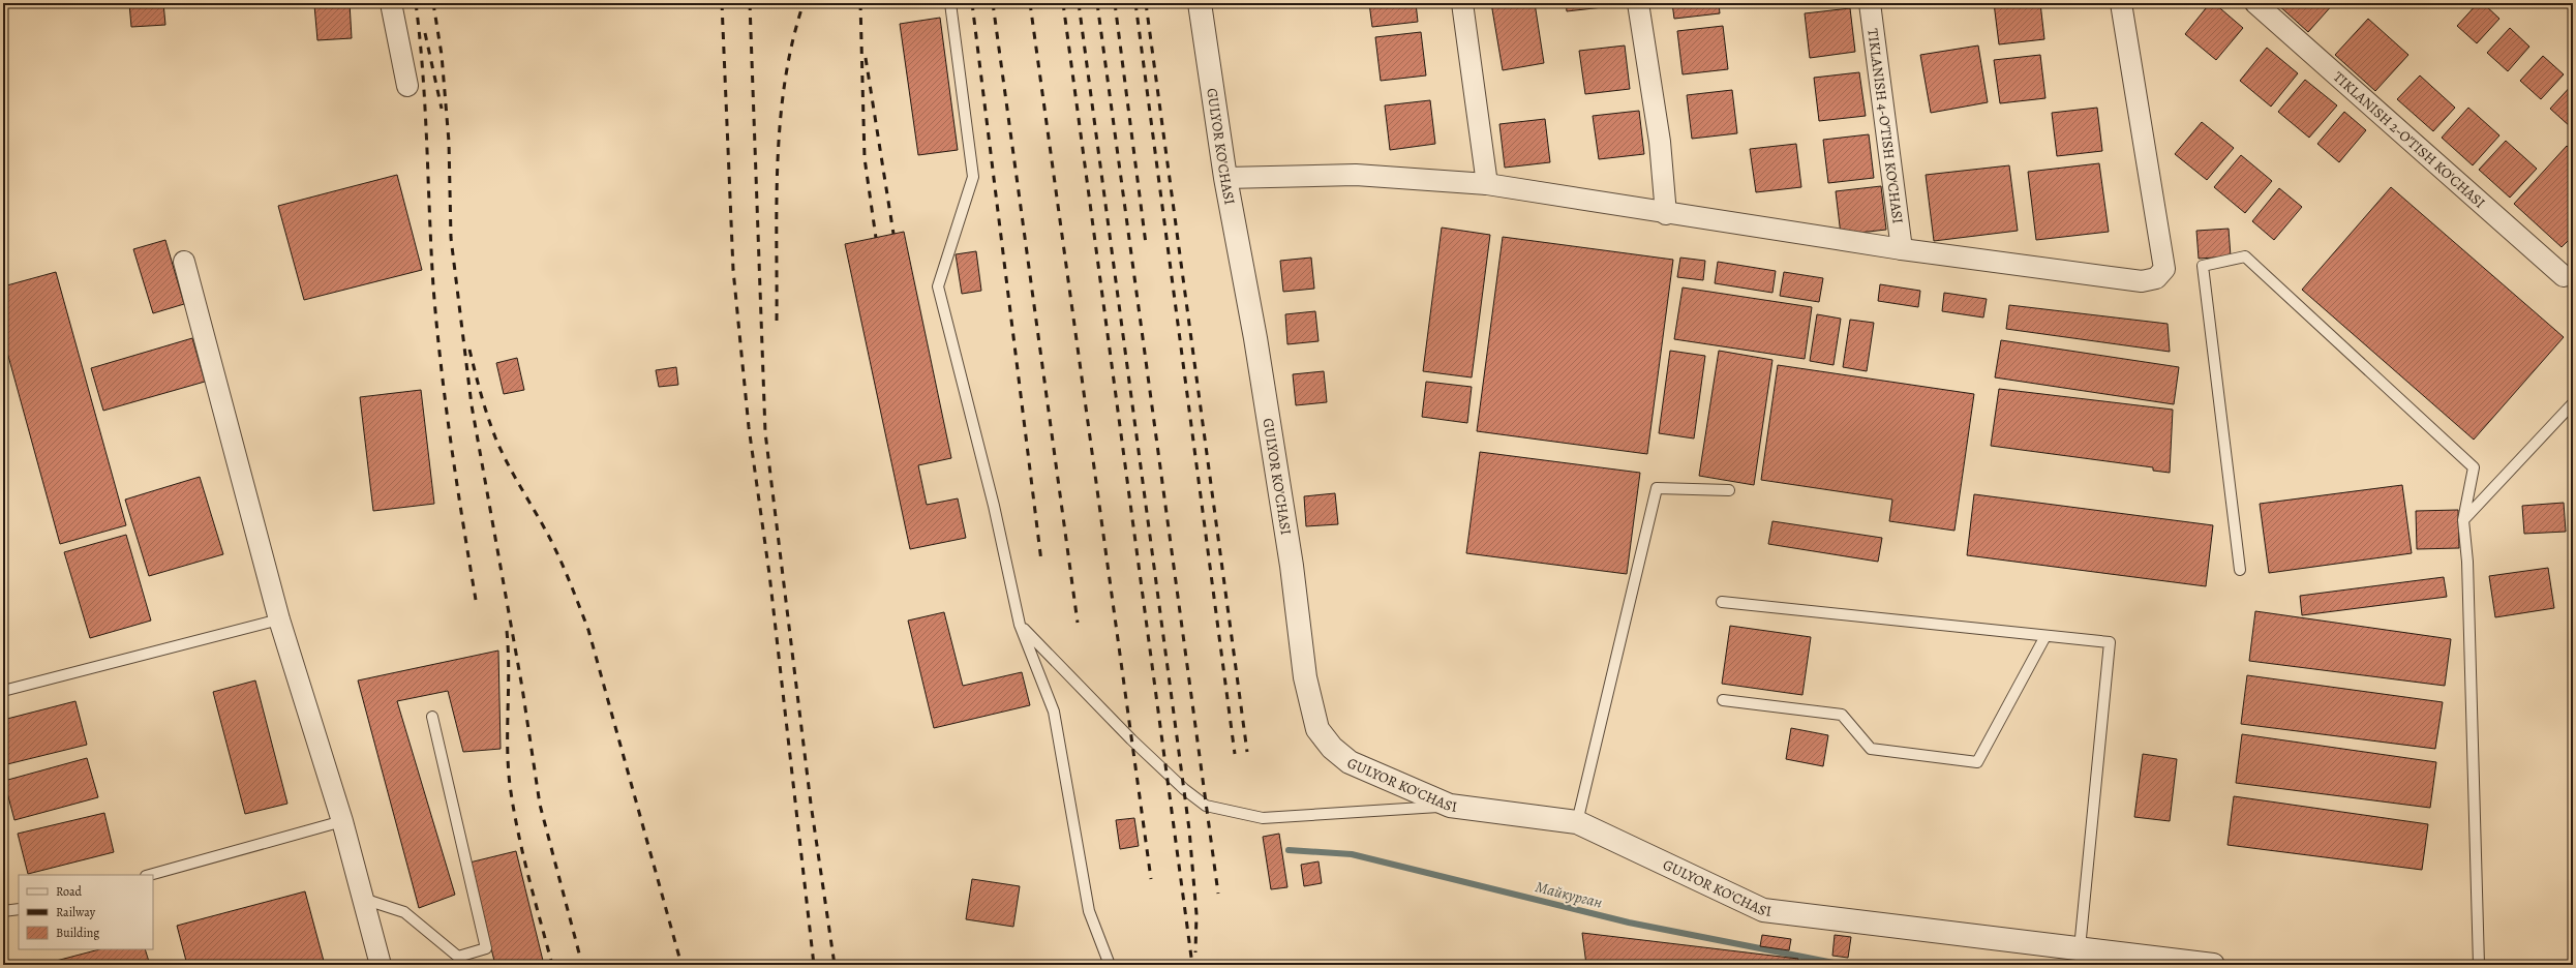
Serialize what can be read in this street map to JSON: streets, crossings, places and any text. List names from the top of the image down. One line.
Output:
{"streets":{"street":["TIKLANISH 4-O'TISH KO‘CHASI","TIKLANISH 2-O'TISH KO'CHASI","GULYOR KO'CHASI"]},"water":["Майкурган"],"legend":["Road","Railway","Building"]}
